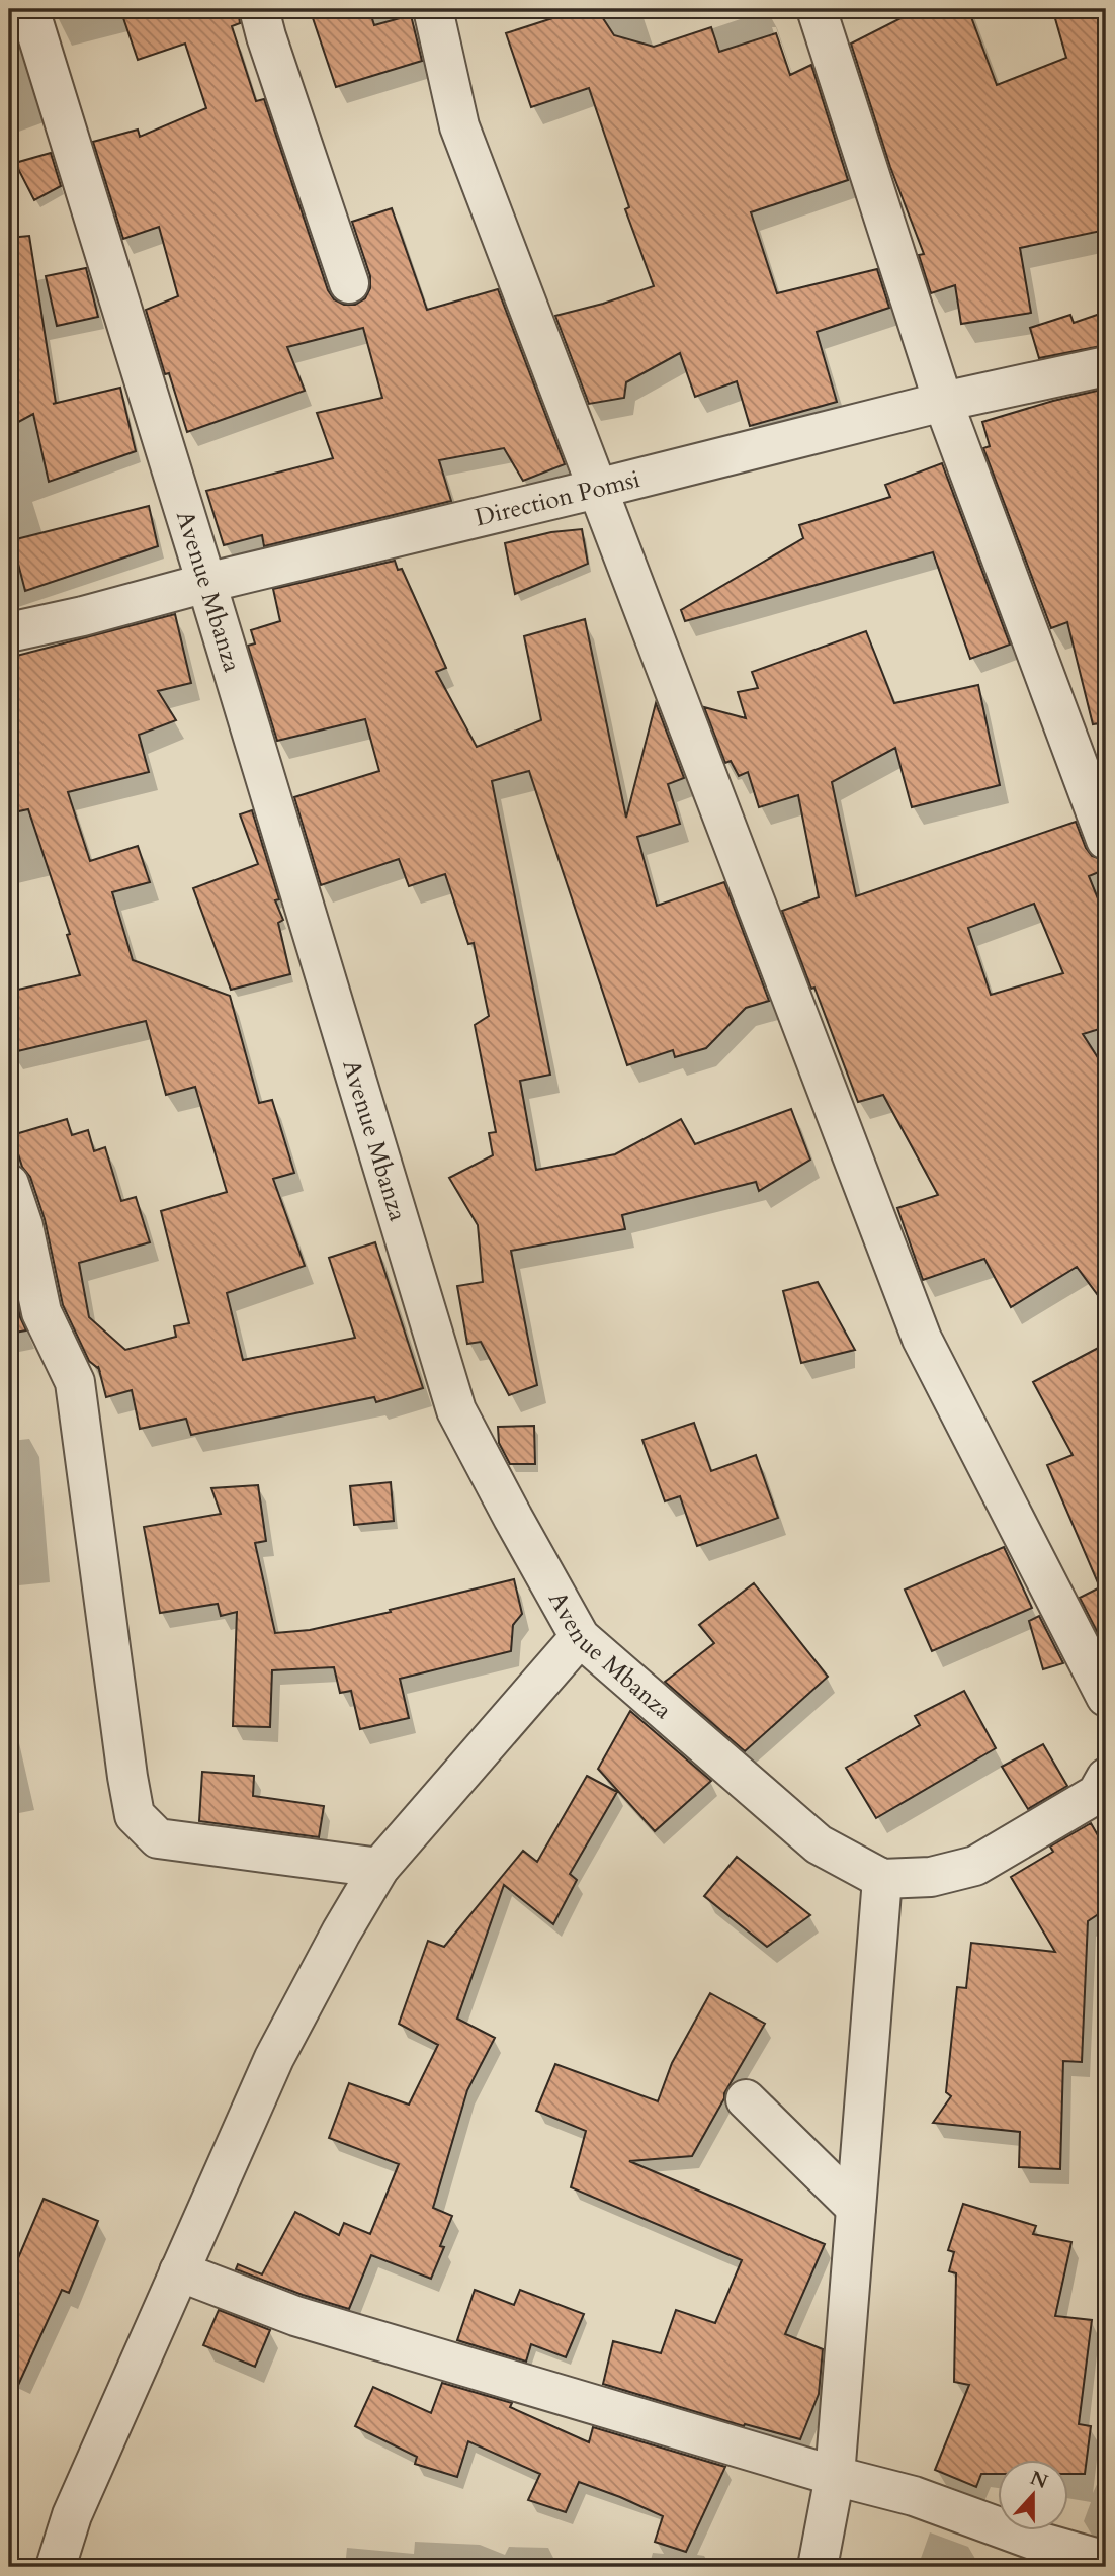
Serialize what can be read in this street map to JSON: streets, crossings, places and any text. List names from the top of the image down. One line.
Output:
{"streets":{"street":["Direction Pomsi","Avenue Mbanza"]},"crossings":[["Direction Pomsi","Avenue Mbanza"]],"north":"top"}
